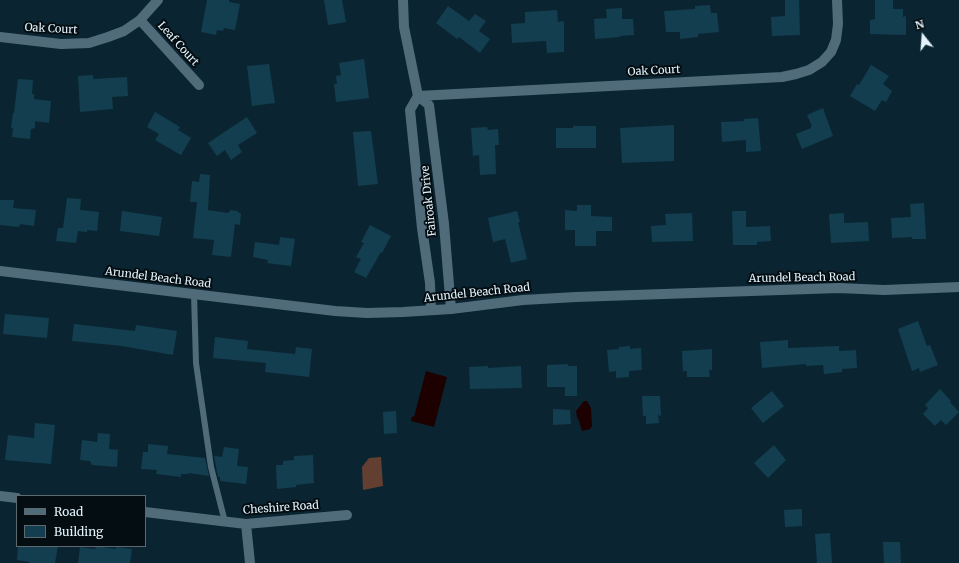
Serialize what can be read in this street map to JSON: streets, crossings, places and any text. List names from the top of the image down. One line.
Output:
{"streets":{"street":["Oak Court","Leaf Court","Fairoak Drive","Arundel Beach Road","Cheshire Road"]},"crossings":[["Oak Court","Leaf Court"],["Oak Court","Fairoak Drive"],["Fairoak Drive","Arundel Beach Road"]],"legend":["Road","Building"],"north":"top"}
